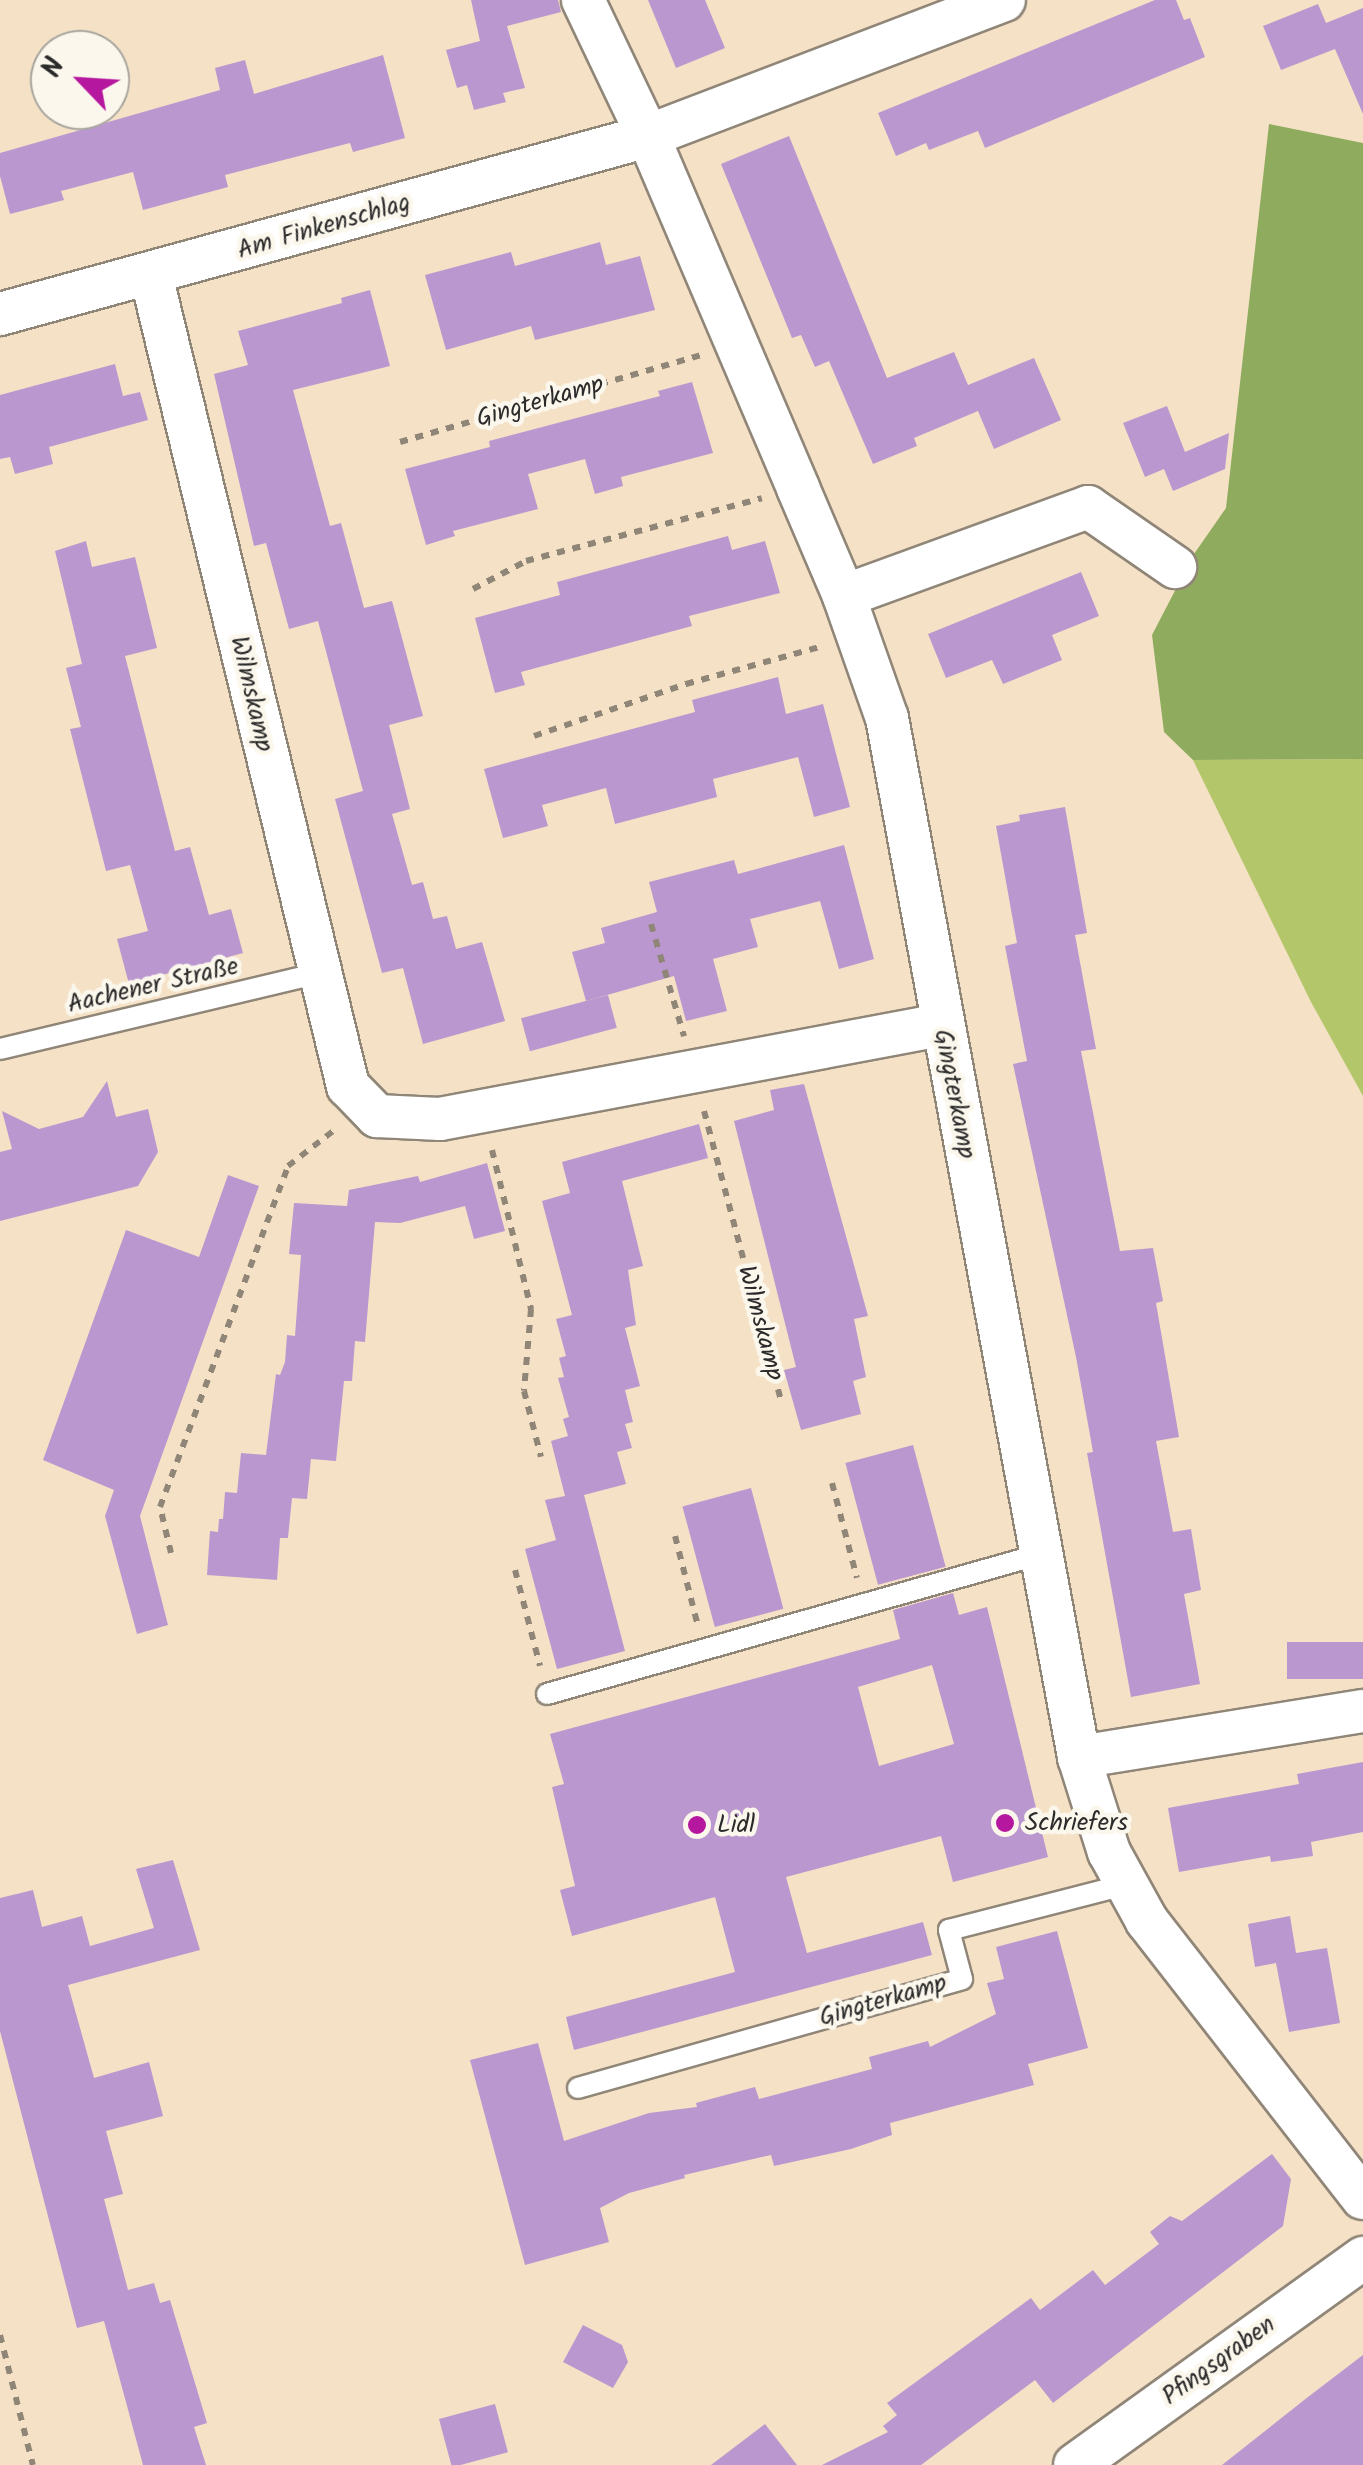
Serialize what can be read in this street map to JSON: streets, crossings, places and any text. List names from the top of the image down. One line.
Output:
{"streets":{"street":["Am Finkenschlag","Gingterkamp","Wilmskamp","Pfingsgraben"],"lane":["Aachener Straße"]},"crossings":[["Am Finkenschlag","Gingterkamp"],["Am Finkenschlag","Wilmskamp"],["Wilmskamp","Aachener Straße"]],"places":["Schriefers","Lidl"],"north":"top left"}
